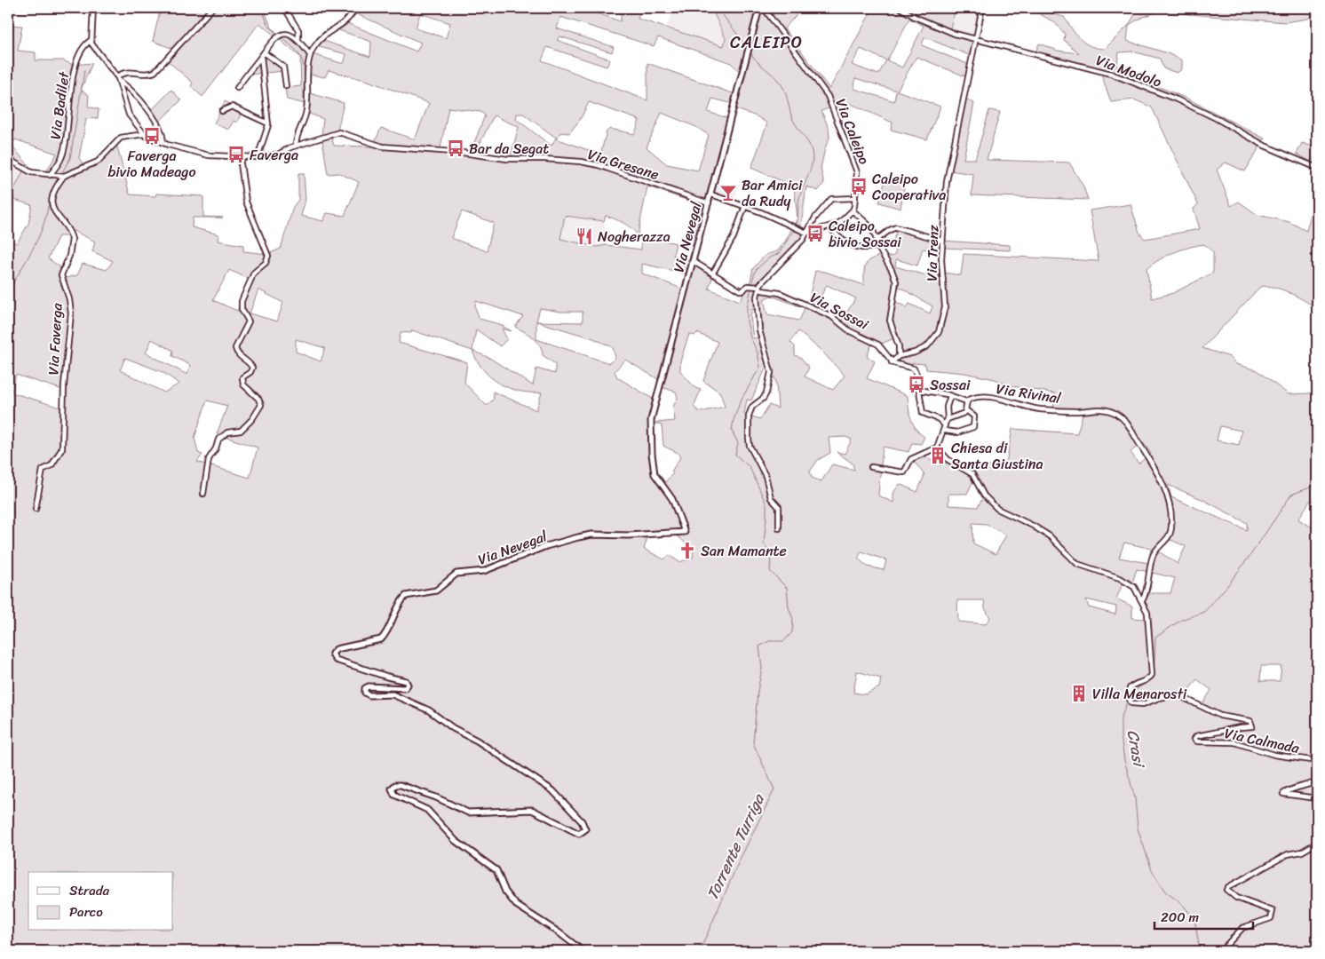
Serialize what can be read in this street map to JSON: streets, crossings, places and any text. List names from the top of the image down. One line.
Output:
{"streets":{"main road":["Via Nevegal"],"street":["Via Modolo","Via Badilet","Via Caleipo","Via Gresane","Via Trenz","Via Sossai","Via Faverga","Via Rivinal","Via Calmada"]},"crossings":[["Via Modolo","Via Trenz"],["Via Gresane","Via Nevegal"],["Via Trenz","Via Sossai"],["Via Rivinal","Via Calmada"]],"districts":["CALEIPO"],"water":["Crasi","Torrente Turriga"],"places":{"bus stop":["Faverga bivio Madeago","Bar da Segat","Faverga","Caleipo Cooperativa","Caleipo bivio Sossai","Sossai"],"bar":["Bar Amici da Rudy"],"restaurant":["Nogherazza"],"building":["Chiesa di Santa Giustina","Villa Menarosti"],"church":["San Mamante"]},"legend":["Strada","Parco"],"scale_bar":"200 m"}
